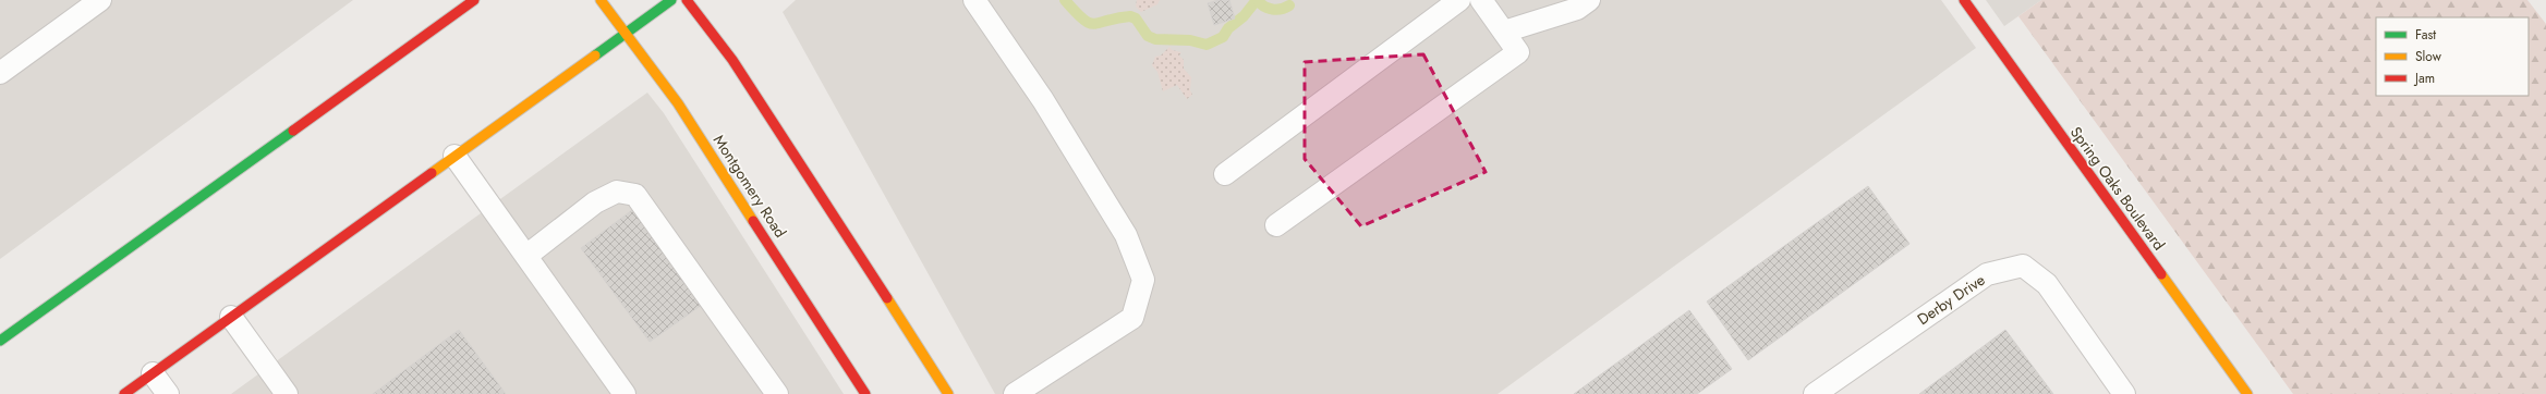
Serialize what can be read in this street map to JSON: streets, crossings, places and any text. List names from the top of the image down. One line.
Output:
{"streets":{"main road":["Montgomery Road","Spring Oaks Boulevard"],"lane":["Derby Drive"]},"legend":["Fast","Slow","Jam"]}
